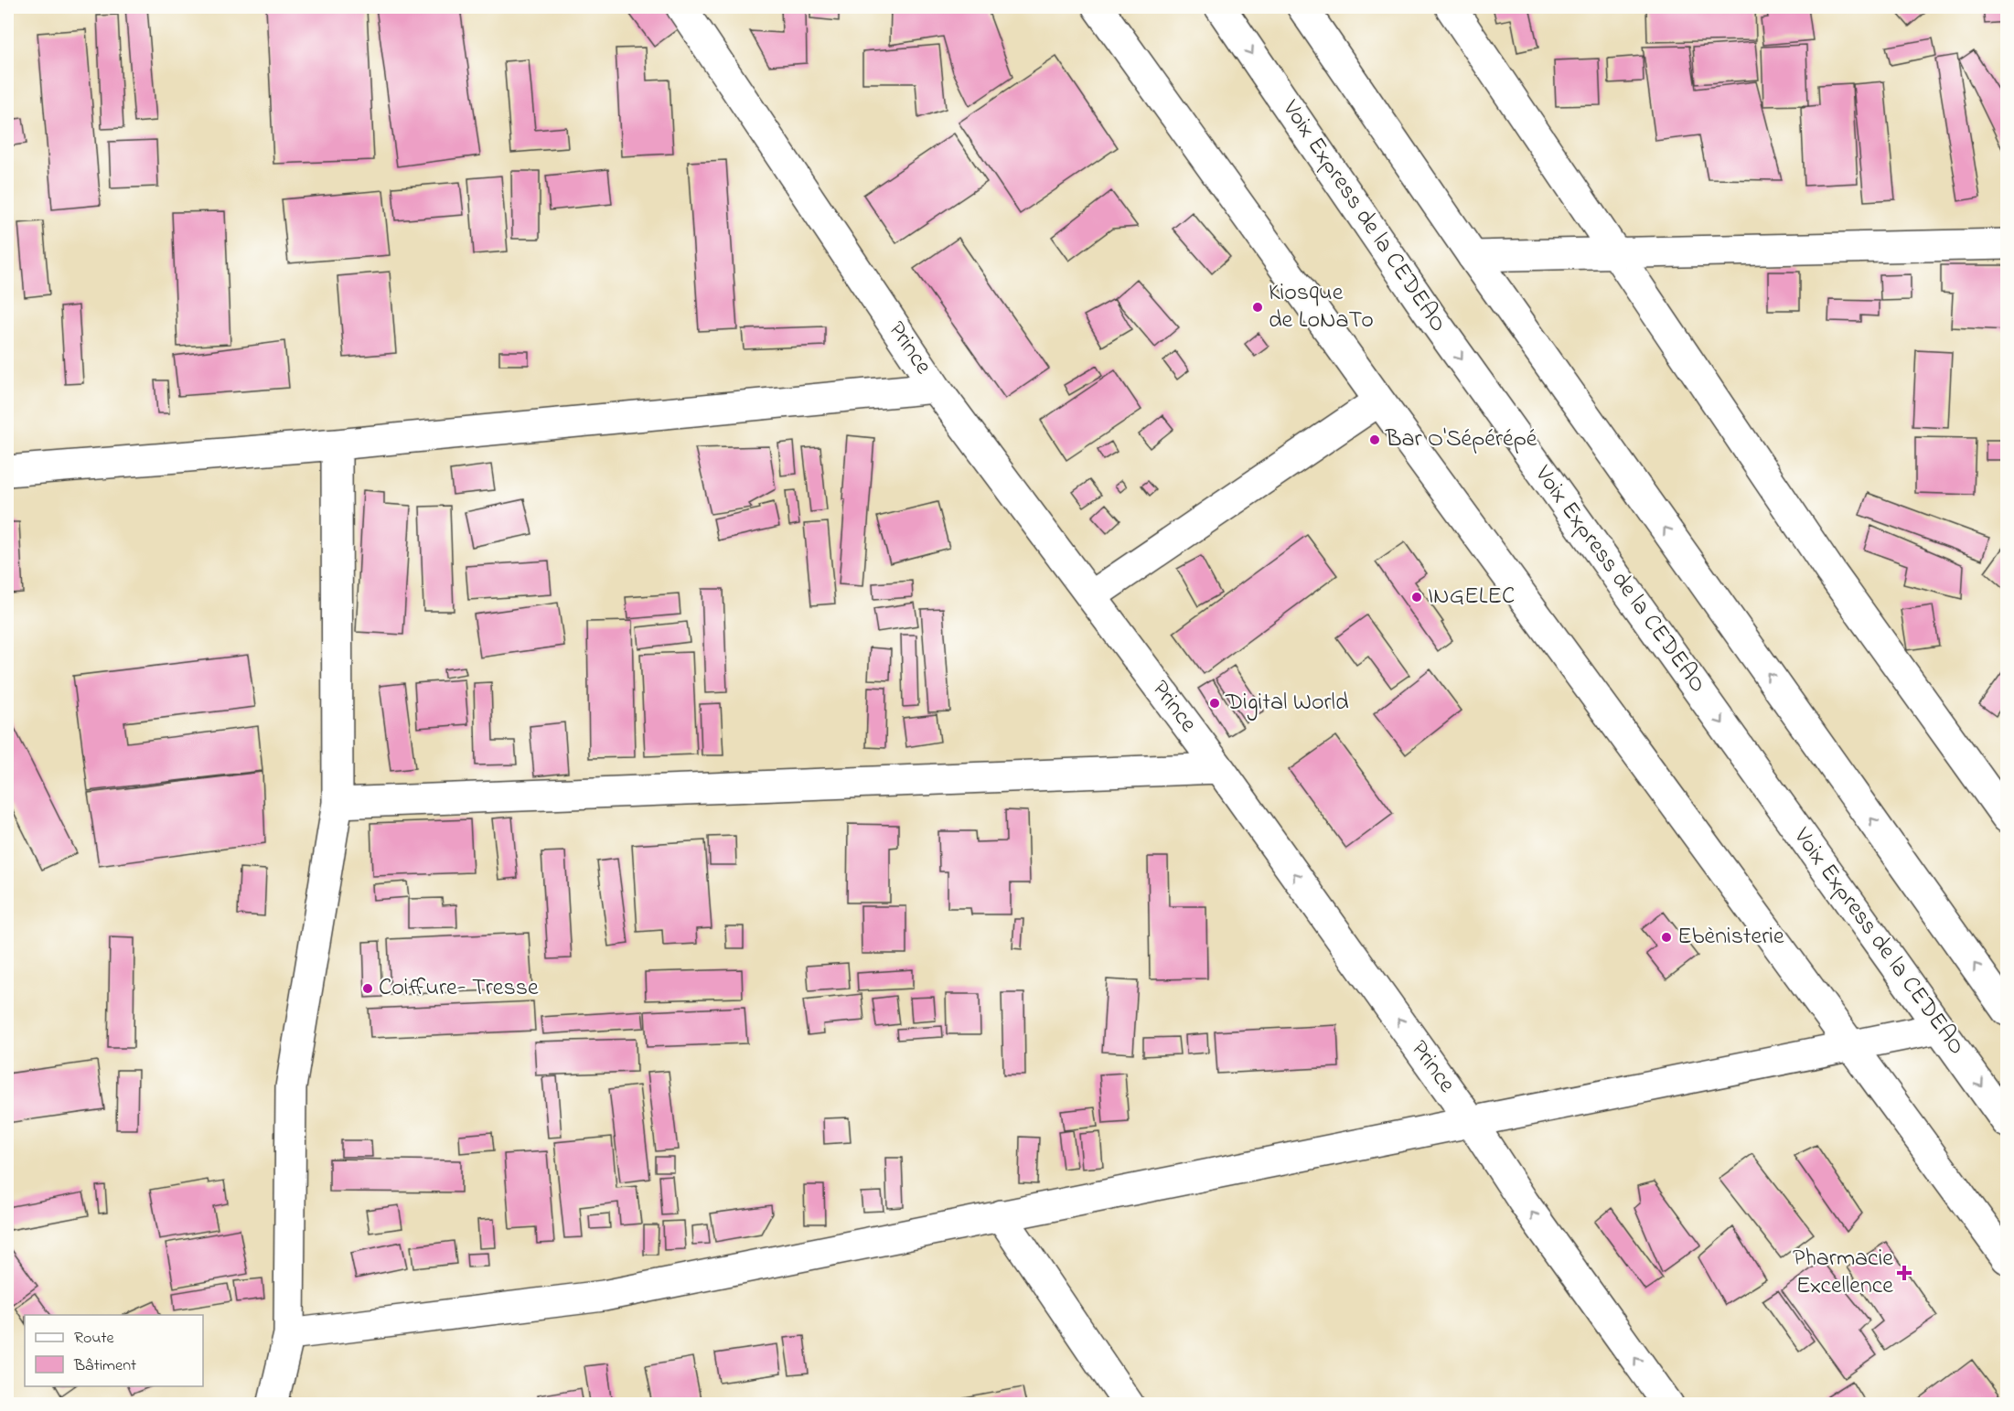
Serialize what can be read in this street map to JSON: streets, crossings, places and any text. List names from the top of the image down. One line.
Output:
{"streets":{"street":["Voix Express de la CEDEAO","Prince"]},"one_way":["Prince"],"places":{"other":["Kiosque de LoNaTo","Bar O'Sépérépé","INGELEC","Digital World","Ebènisterie","Coiffure- Tresse"],"health":["Pharmacie Excellence"]},"legend":["Route","Bâtiment"]}
